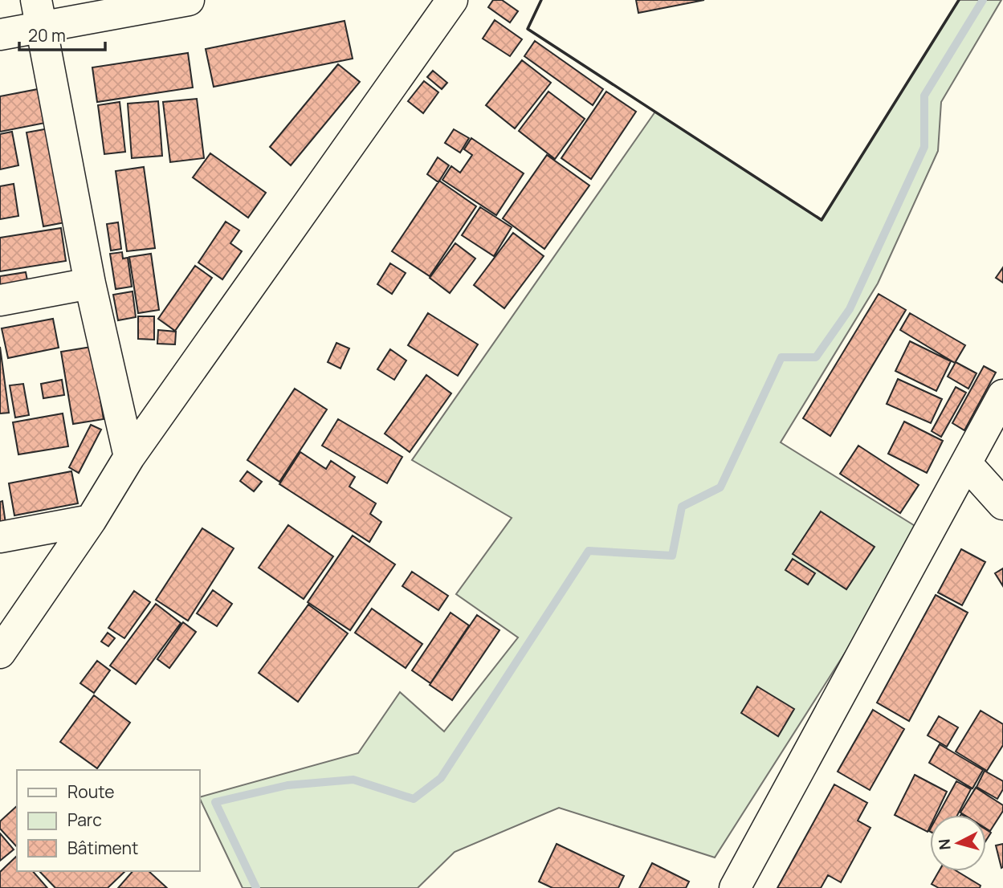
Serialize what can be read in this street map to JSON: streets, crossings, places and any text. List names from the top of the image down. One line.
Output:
{"legend":["Route","Parc","Bâtiment"],"scale_bar":"20 m","north":"left"}
